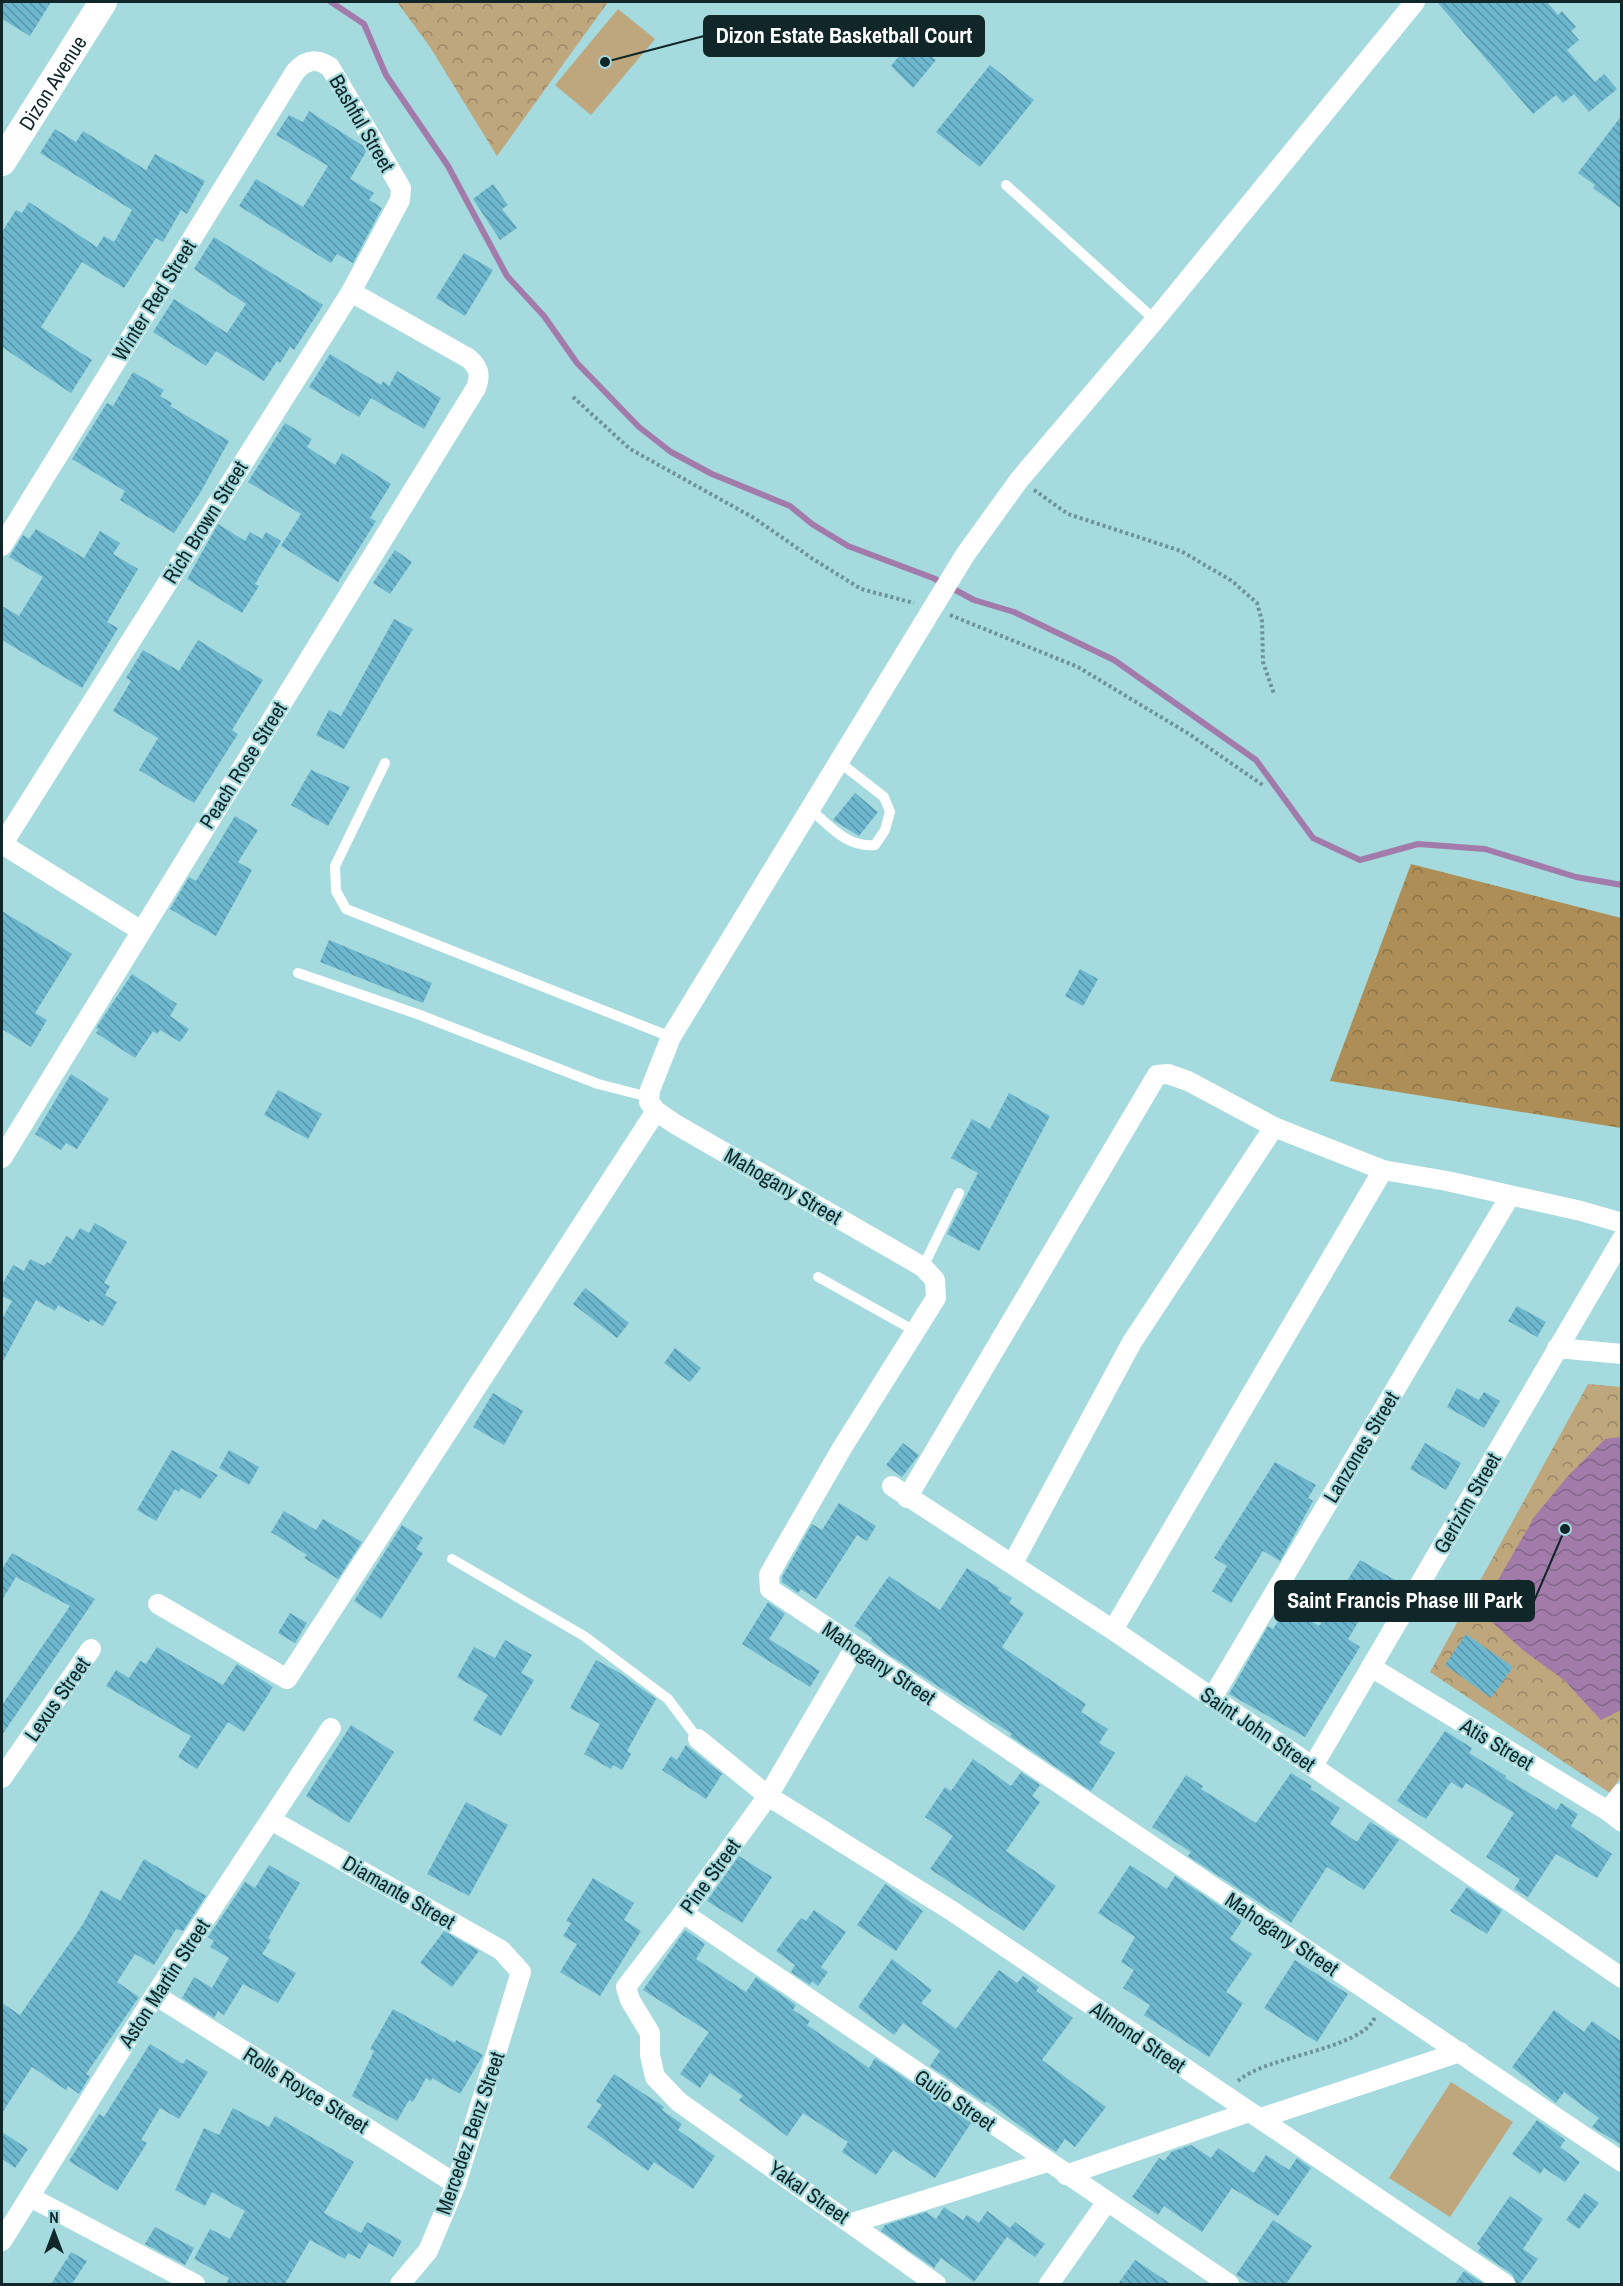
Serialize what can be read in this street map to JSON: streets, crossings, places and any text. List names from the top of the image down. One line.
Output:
{"streets":{"street":["Dizon Avenue","Bashful Street","Winter Red Street","Rich Brown Street","Peach Rose Street","Mahogany Street","Lanzones Street","Gerizim Street","Lexus Street","Saint John Street","Atis Street","Pine Street","Diamante Street","Aston Martin Street","Almond Street","Rolls Royce Street","Guijo Street","Mercedez Benz Street","Yakal Street"]},"crossings":[["Bashful Street","Winter Red Street"],["Bashful Street","Rich Brown Street"],["Rich Brown Street","Peach Rose Street"],["Mahogany Street","Pine Street"],["Lanzones Street","Saint John Street"],["Gerizim Street","Saint John Street"],["Gerizim Street","Atis Street"],["Pine Street","Almond Street"],["Pine Street","Guijo Street"],["Pine Street","Yakal Street"],["Diamante Street","Aston Martin Street"],["Diamante Street","Mercedez Benz Street"],["Aston Martin Street","Rolls Royce Street"],["Rolls Royce Street","Mercedez Benz Street"]],"places":["Dizon Estate Basketball Court","Saint Francis Phase III Park"],"north":"top"}
